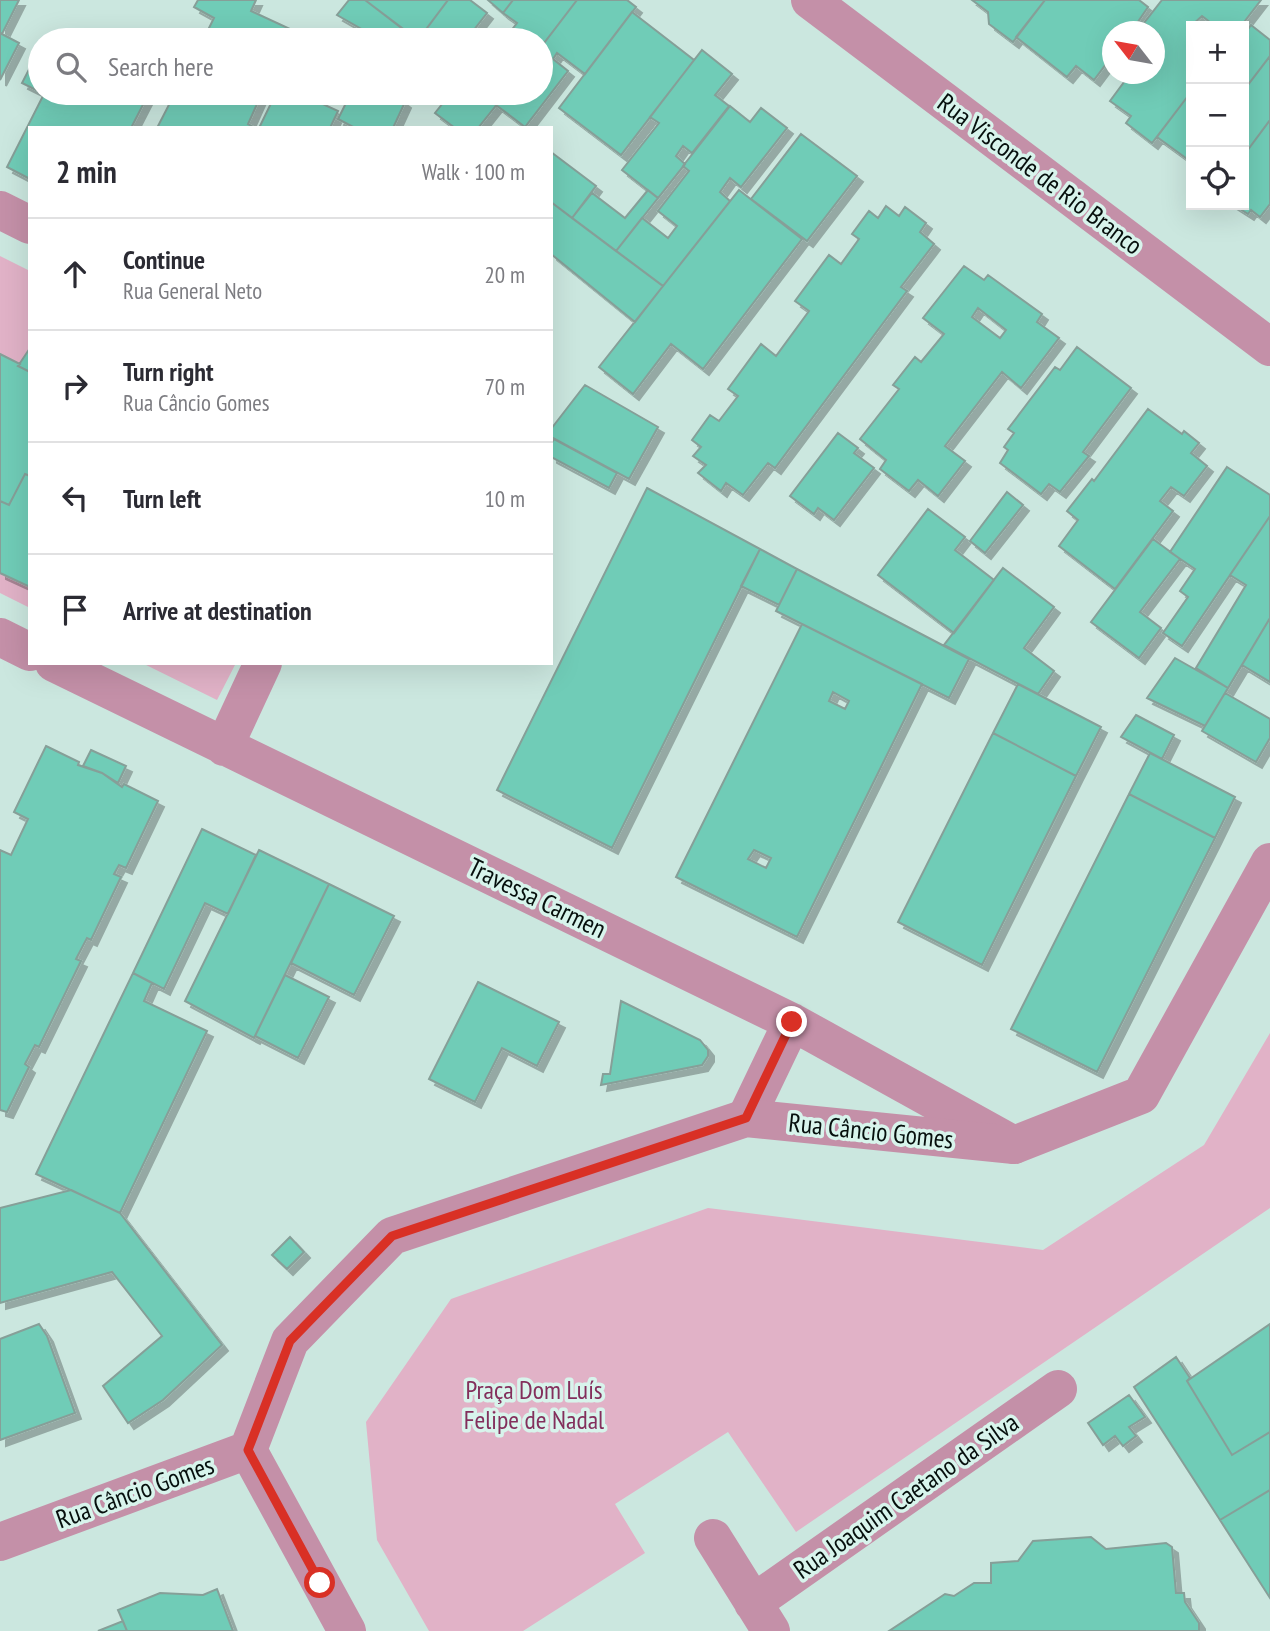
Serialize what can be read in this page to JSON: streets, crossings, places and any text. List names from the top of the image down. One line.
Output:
{"streets":{"street":["Rua Visconde de Rio Branco","Travessa Carmen","Rua Câncio Gomes","Rua Joaquim Caetano da Silva"]},"crossings":[["Travessa Carmen","Rua Câncio Gomes"]],"parks":["Praça Dom Luís Felipe de Nadal"],"north":"top left","page":{"map_buttons":["+","−"],"search":"Search here","heading":["2 min","Walk · 100 m"],"list":[["Continue","Rua General Neto","20 m"],["Turn right","Rua Câncio Gomes","70 m"],["Turn left","10 m"],"Arrive at destination"]}}
